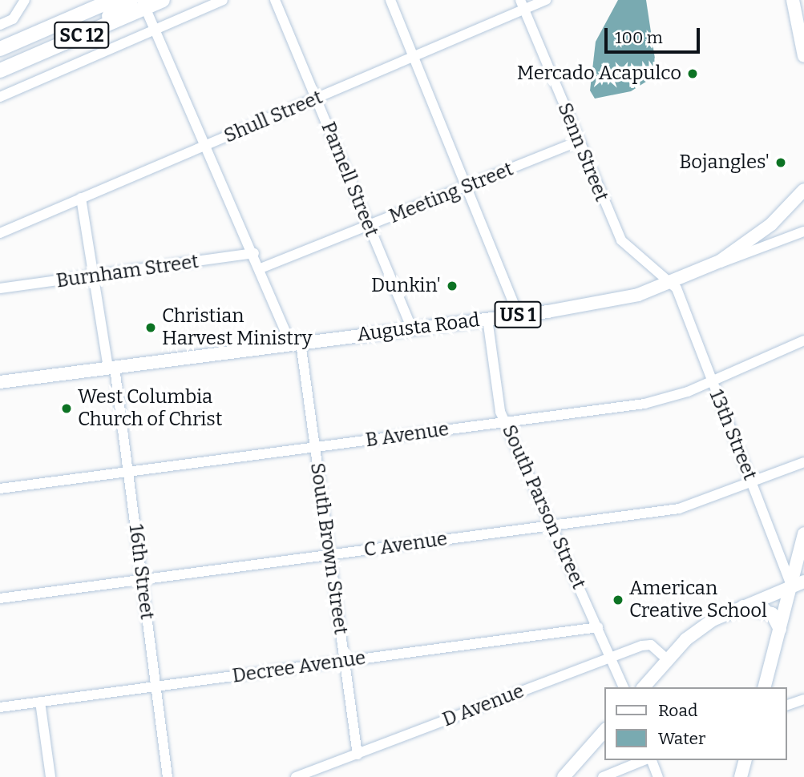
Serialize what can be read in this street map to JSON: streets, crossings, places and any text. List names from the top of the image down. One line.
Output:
{"streets":{"highway":["SC 12"],"main road":["US 1","Augusta Road"],"street":["Shull Street","Senn Street","Parnell Street","Meeting Street","Burnham Street","B Avenue","13th Street","South Parson Street","C Avenue","South Brown Street","16th Street","Decree Avenue","D Avenue"]},"crossings":[["SC 12","South Brown Street"],["Shull Street","Senn Street"],["Shull Street","Parnell Street"],["Shull Street","South Brown Street"],["Shull Street","16th Street"],["Senn Street","Meeting Street"],["Senn Street","Augusta Road"],["Senn Street","13th Street"],["Parnell Street","Meeting Street"],["Parnell Street","Augusta Road"],["Meeting Street","South Brown Street"],["Burnham Street","South Brown Street"],["Burnham Street","16th Street"],["Augusta Road","13th Street"],["Augusta Road","South Parson Street"],["Augusta Road","South Brown Street"],["Augusta Road","16th Street"],["B Avenue","13th Street"],["B Avenue","South Parson Street"],["B Avenue","South Brown Street"],["B Avenue","16th Street"],["13th Street","C Avenue"],["South Parson Street","C Avenue"],["South Parson Street","Decree Avenue"],["South Parson Street","D Avenue"],["C Avenue","South Brown Street"],["C Avenue","16th Street"],["South Brown Street","Decree Avenue"],["South Brown Street","D Avenue"],["16th Street","Decree Avenue"]],"places":["Mercado Acapulco","Bojangles'","Dunkin'","Christian Harvest Ministry","West Columbia Church of Christ","American Creative School"],"legend":["Road","Water"],"scale_bar":"100 m"}
